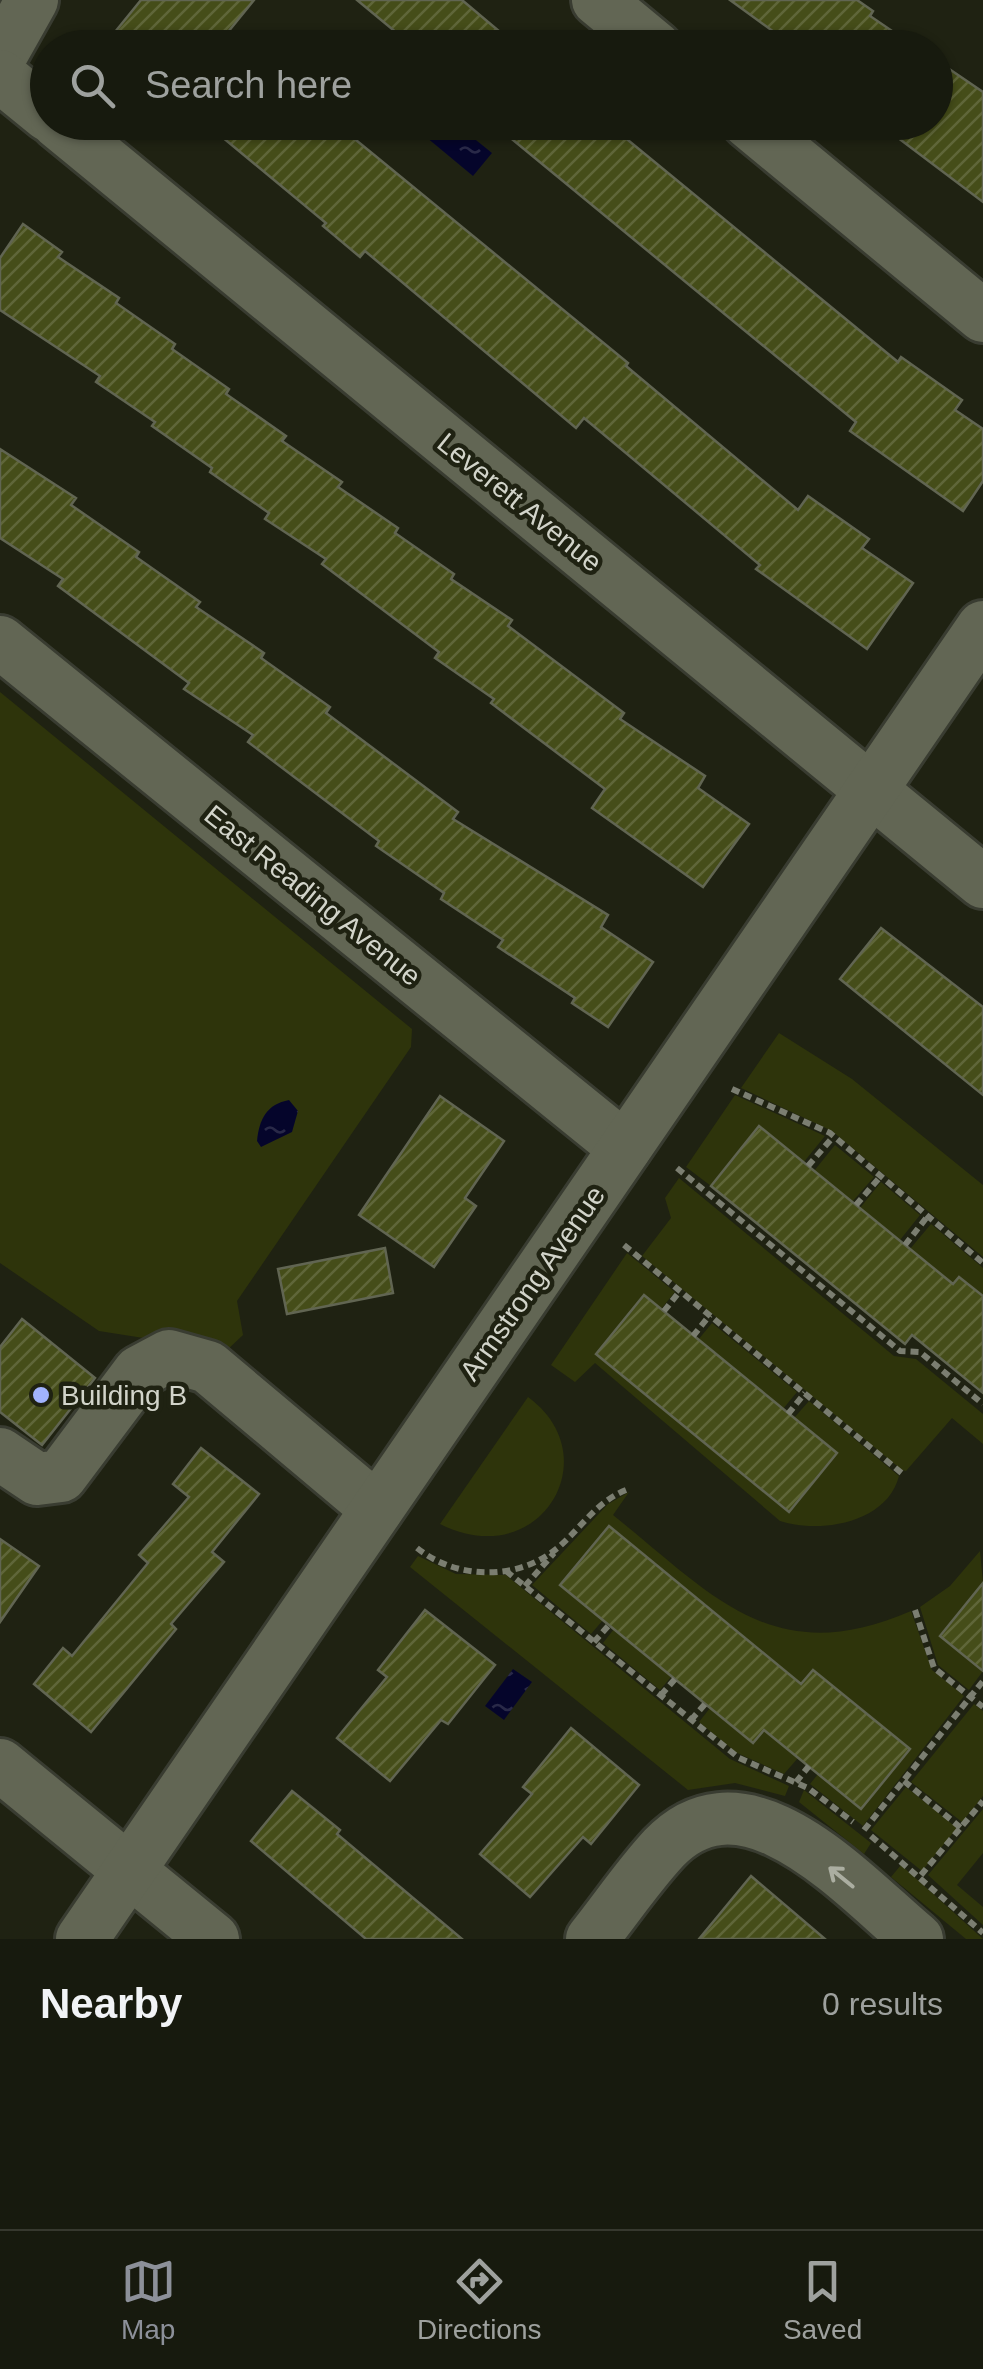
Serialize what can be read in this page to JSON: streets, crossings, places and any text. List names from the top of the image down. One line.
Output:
{"streets":{"street":["Leverett Avenue","East Reading Avenue","Armstrong Avenue"]},"crossings":[["Leverett Avenue","Armstrong Avenue"],["East Reading Avenue","Armstrong Avenue"]],"places":["Building B"],"page":{"search":"Search here","heading":["Nearby","0 results"],"nav":["Map","Directions","Saved"]}}
